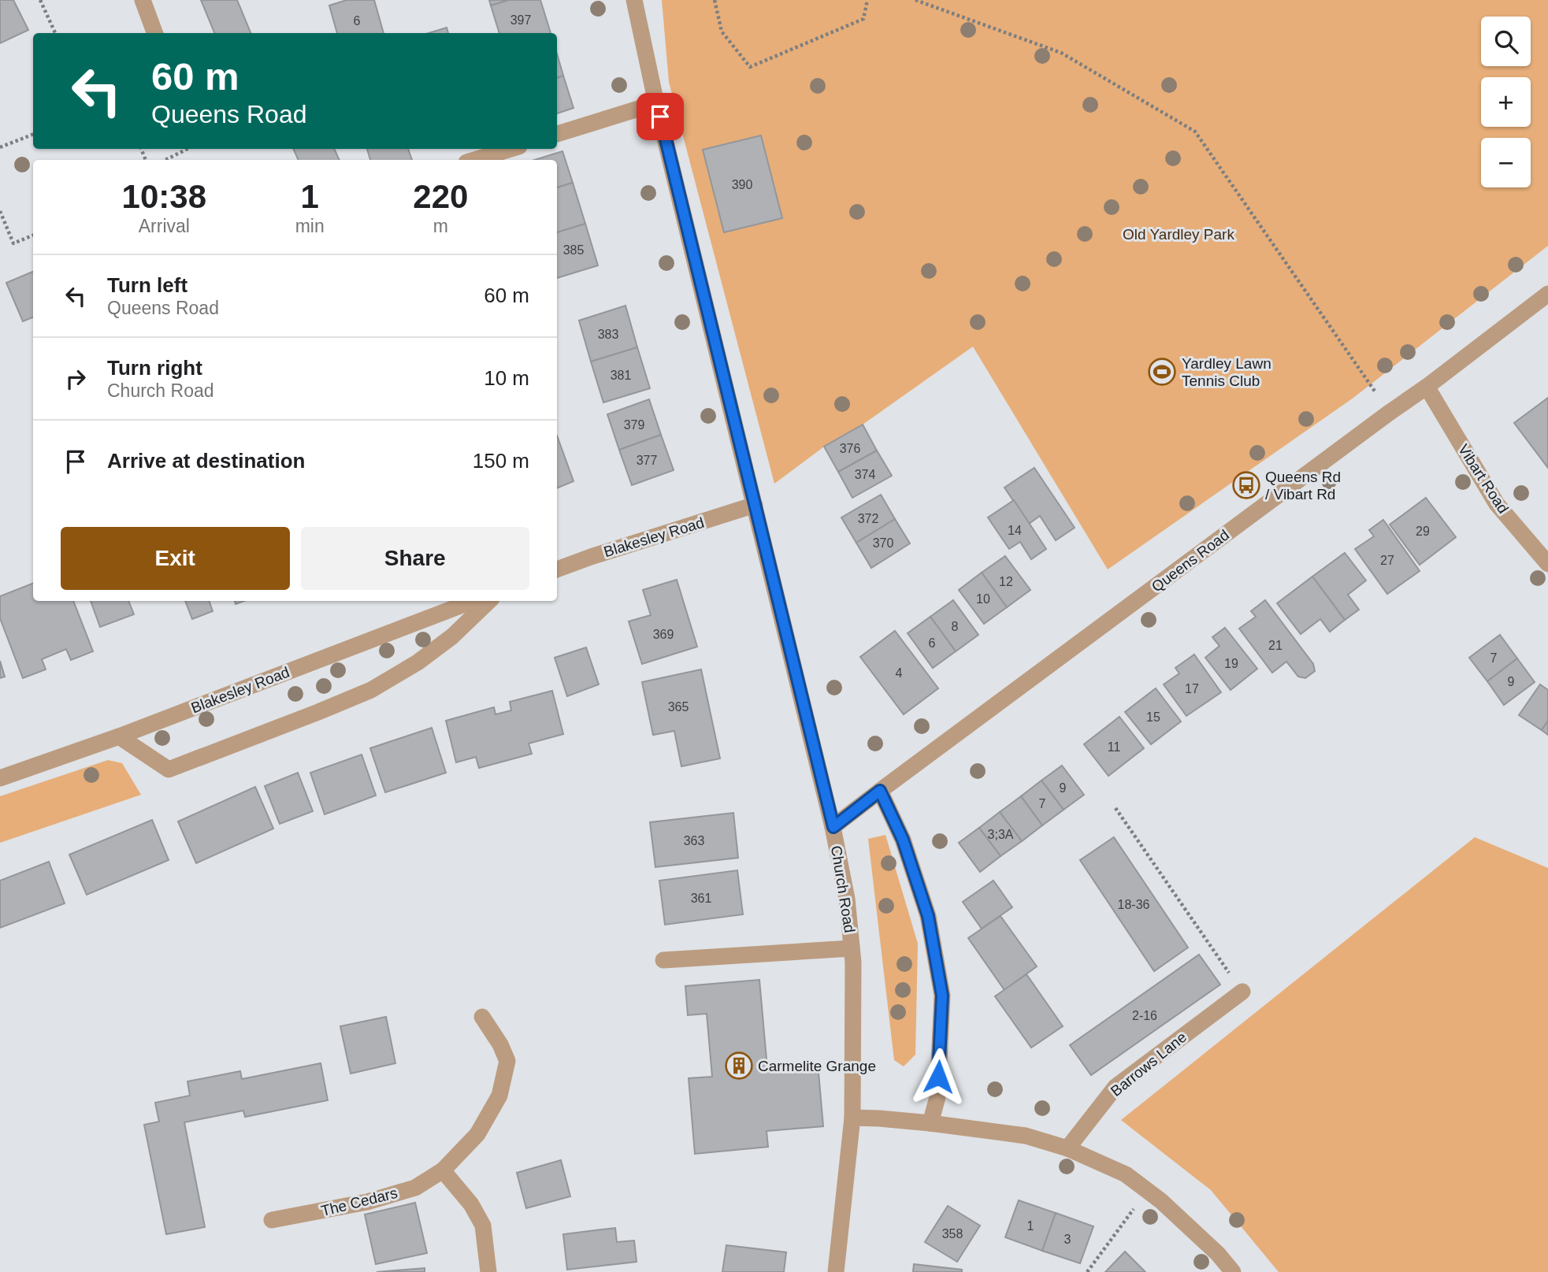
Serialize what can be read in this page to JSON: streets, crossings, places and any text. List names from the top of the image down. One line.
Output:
{"streets":{"street":["Vibart Road","Blakesley Road","Queens Road","Church Road","Barrows Lane","The Cedars"]},"crossings":[["Vibart Road","Queens Road"],["Blakesley Road","Church Road"],["Queens Road","Church Road"]],"parks":["Old Yardley Park"],"places":{"sports":["Yardley Lawn Tennis Club"],"bus stop":["Queens Rd / Vibart Rd"],"building":["Carmelite Grange"]},"house_numbers":["397","6","390","385","383","381","379","376","377","374","372","14","29","370","27","12","10","8","369","6","21","7","19","4","9","17","365","15","11","9","7","3;3A","363","361","18-36","2-16","1","358","3"],"page":{"map_buttons":["+","−"],"turn":["60 m","Queens Road"],"eta":["10:38","Arrival","1","min","220","m"],"list":[{"name":"Turn left","note":"Queens Road","value":"60 m"},{"name":"Turn right","note":"Church Road","value":"10 m"},{"name":"Arrive at destination","value":"150 m"}],"buttons":["Exit","Share"]}}
